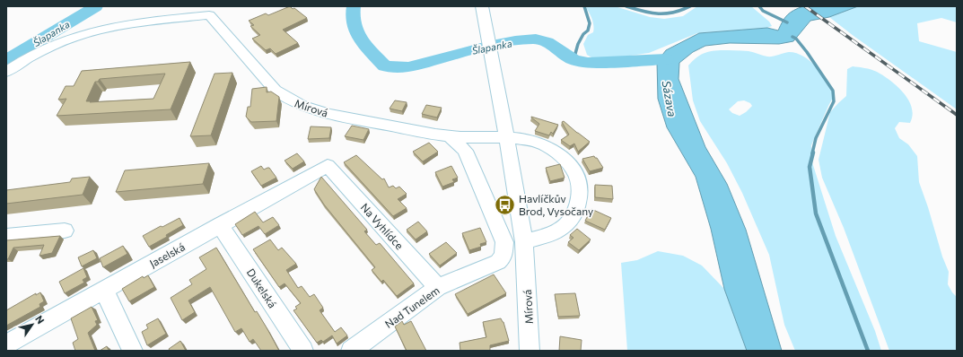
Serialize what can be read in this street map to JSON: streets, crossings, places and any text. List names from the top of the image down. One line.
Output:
{"streets":{"street":["Mírová","Na Vyhlídce","Jaselská","Dukelská","Nad Tunelem"]},"crossings":[["Mírová","Nad Tunelem"],["Na Vyhlídce","Jaselská"],["Na Vyhlídce","Nad Tunelem"],["Jaselská","Dukelská"]],"water":["Šlapanka","Sázava"],"places":{"bus stop":["Havlíčkův Brod, Vysočany"]},"north":"top right"}
